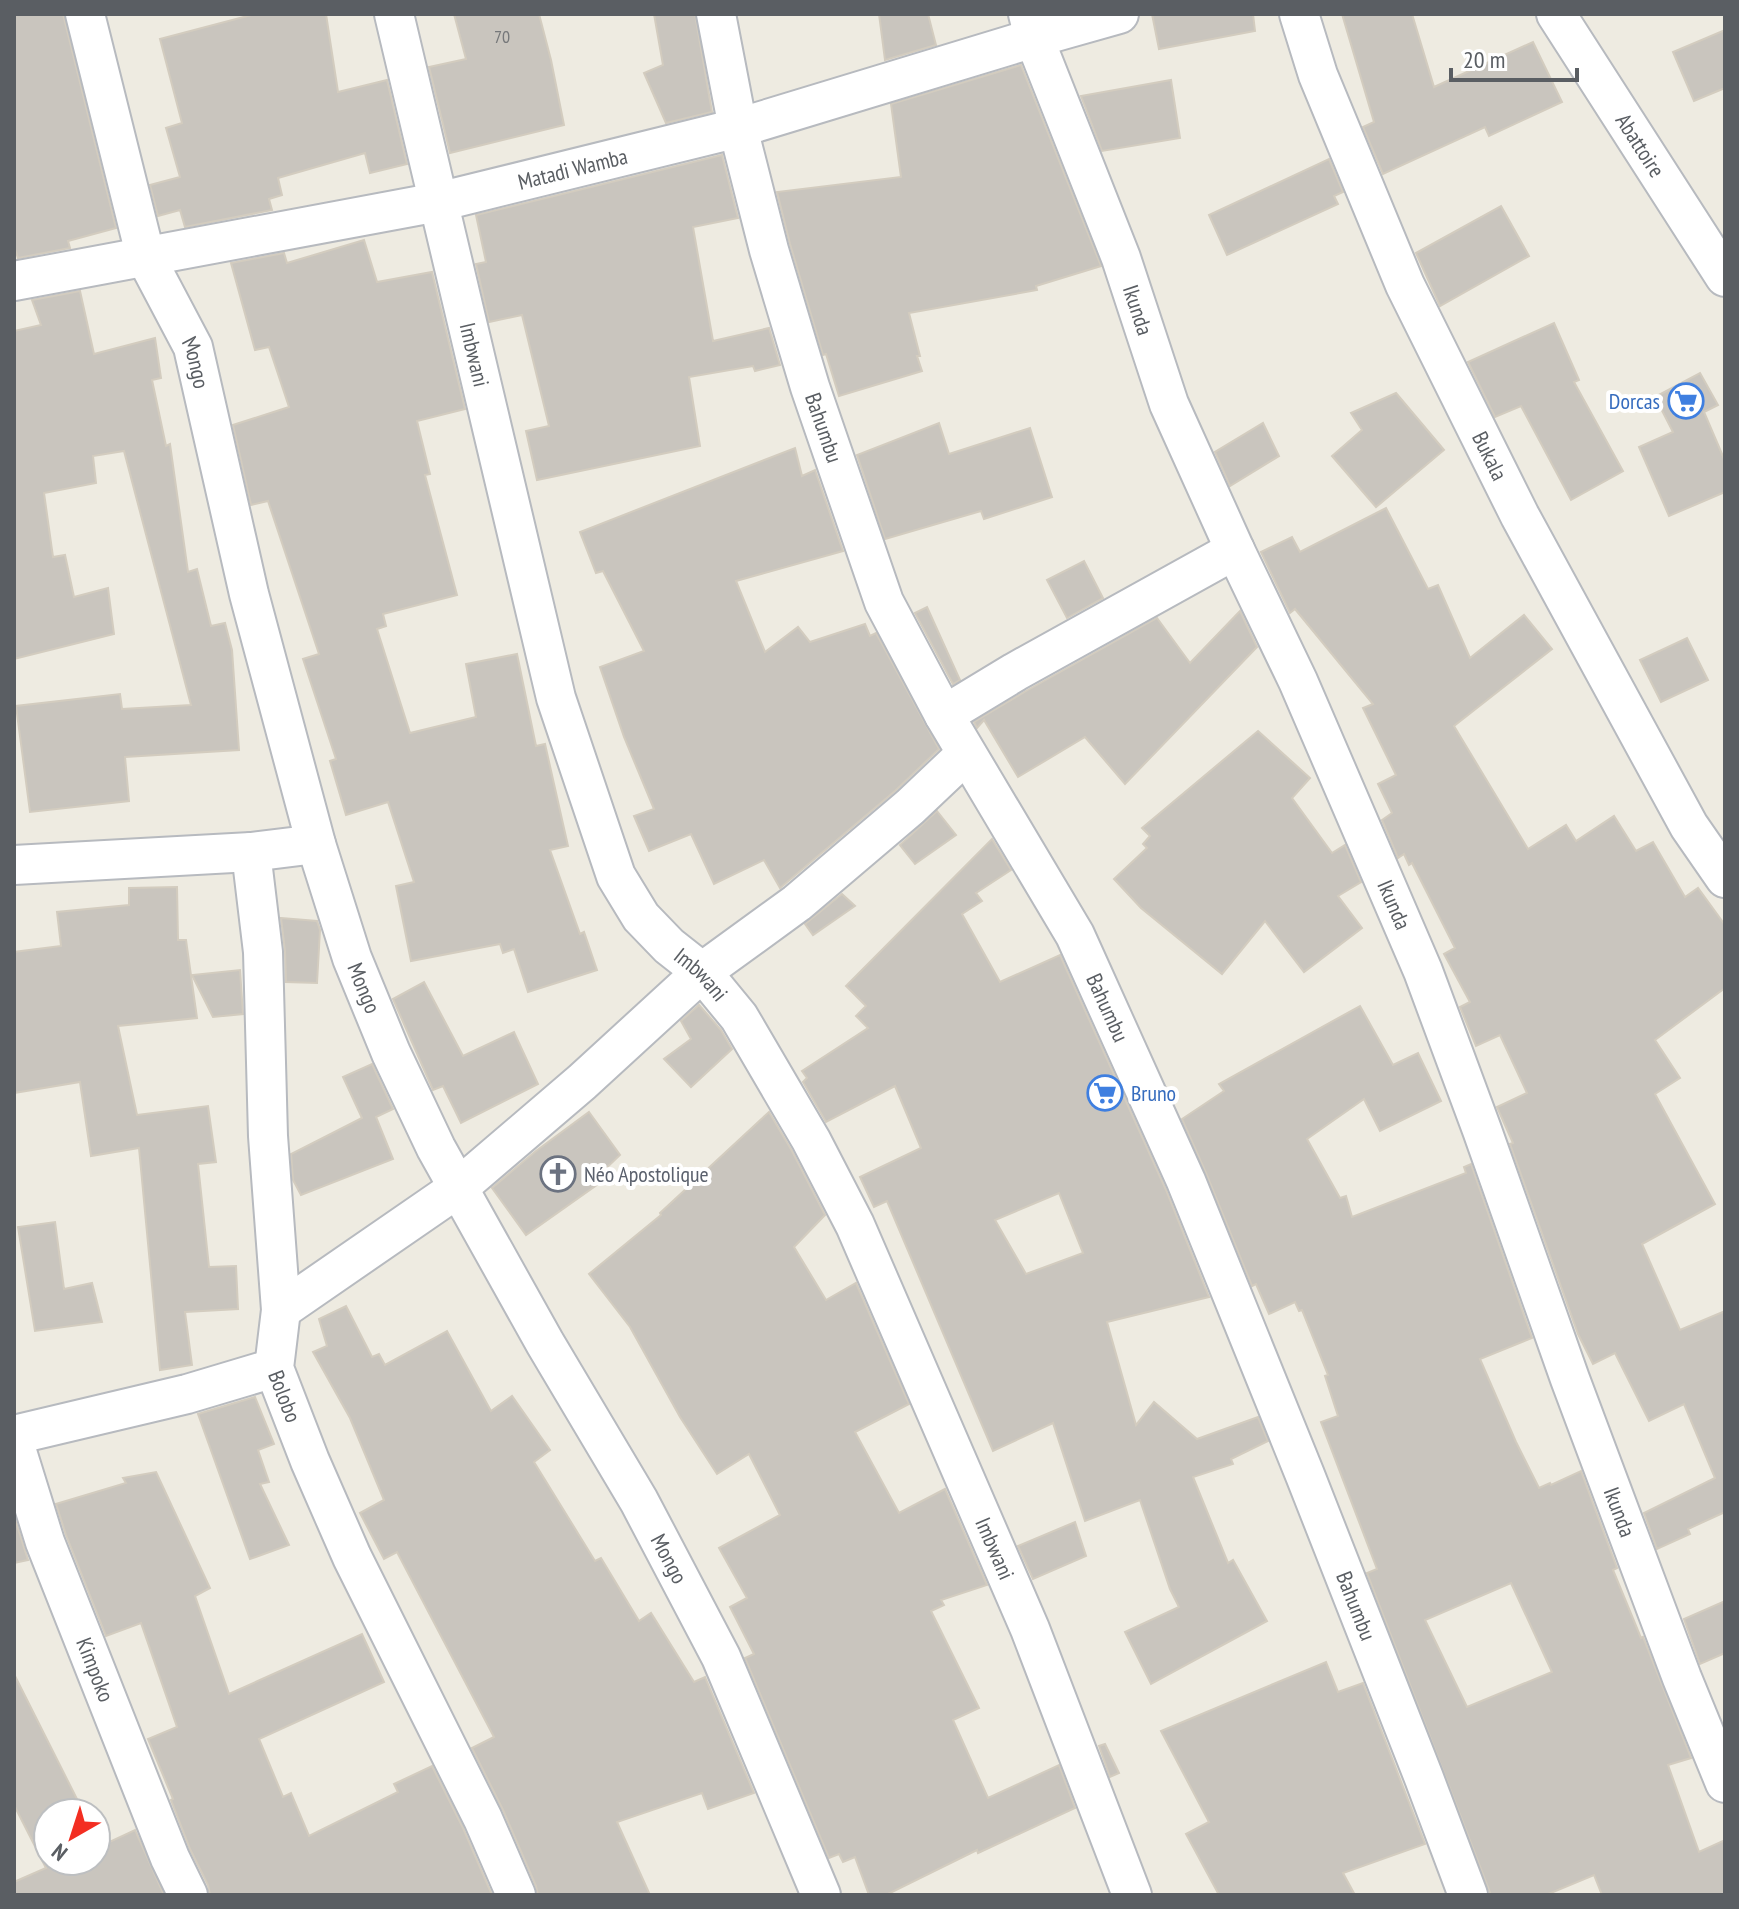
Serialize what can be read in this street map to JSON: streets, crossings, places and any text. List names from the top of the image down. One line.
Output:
{"streets":{"street":["Abattoire","Matadi Wamba","Ikunda","Imbwani","Mongo","Bahumbu","Bukala","Bolobo","Kimpoko"]},"crossings":[["Matadi Wamba","Ikunda"],["Matadi Wamba","Imbwani"],["Matadi Wamba","Mongo"],["Matadi Wamba","Bahumbu"]],"places":{"supermarket":["Dorcas","Bruno"],"church":["Néo Apostolique"]},"house_numbers":["70"],"scale_bar":"20 m","north":"bottom left"}
